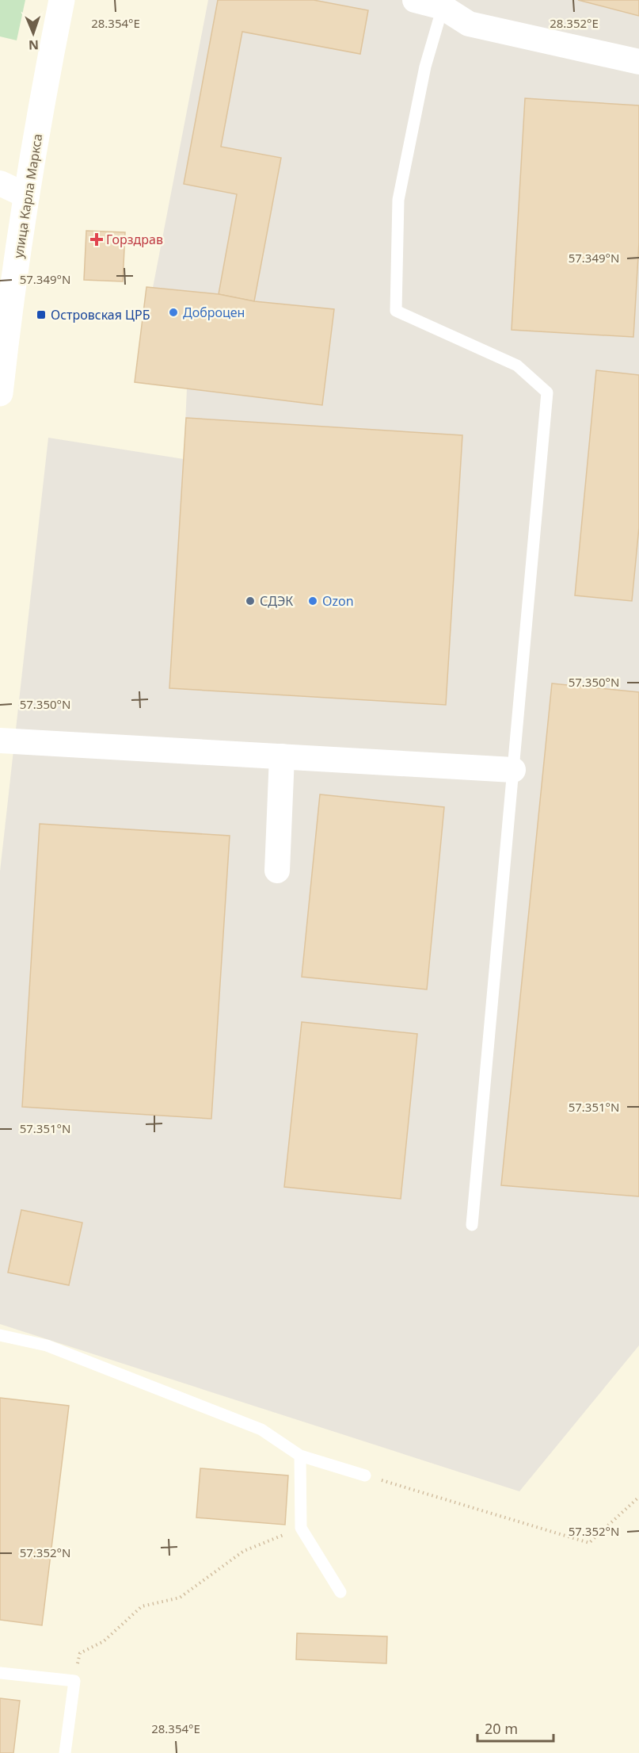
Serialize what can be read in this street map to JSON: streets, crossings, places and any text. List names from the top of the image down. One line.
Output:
{"streets":{"main road":["улица Карла Маркса"]},"places":{"health":["Горздрав"],"other":["Доброцен","СДЭК","Ozon"],"transit":["Островская ЦРБ"]},"scale_bar":"20 m","north":"bottom","coordinates":["28.354°E","28.352°E","57.349°N","57.350°N","57.351°N","57.352°N"]}
